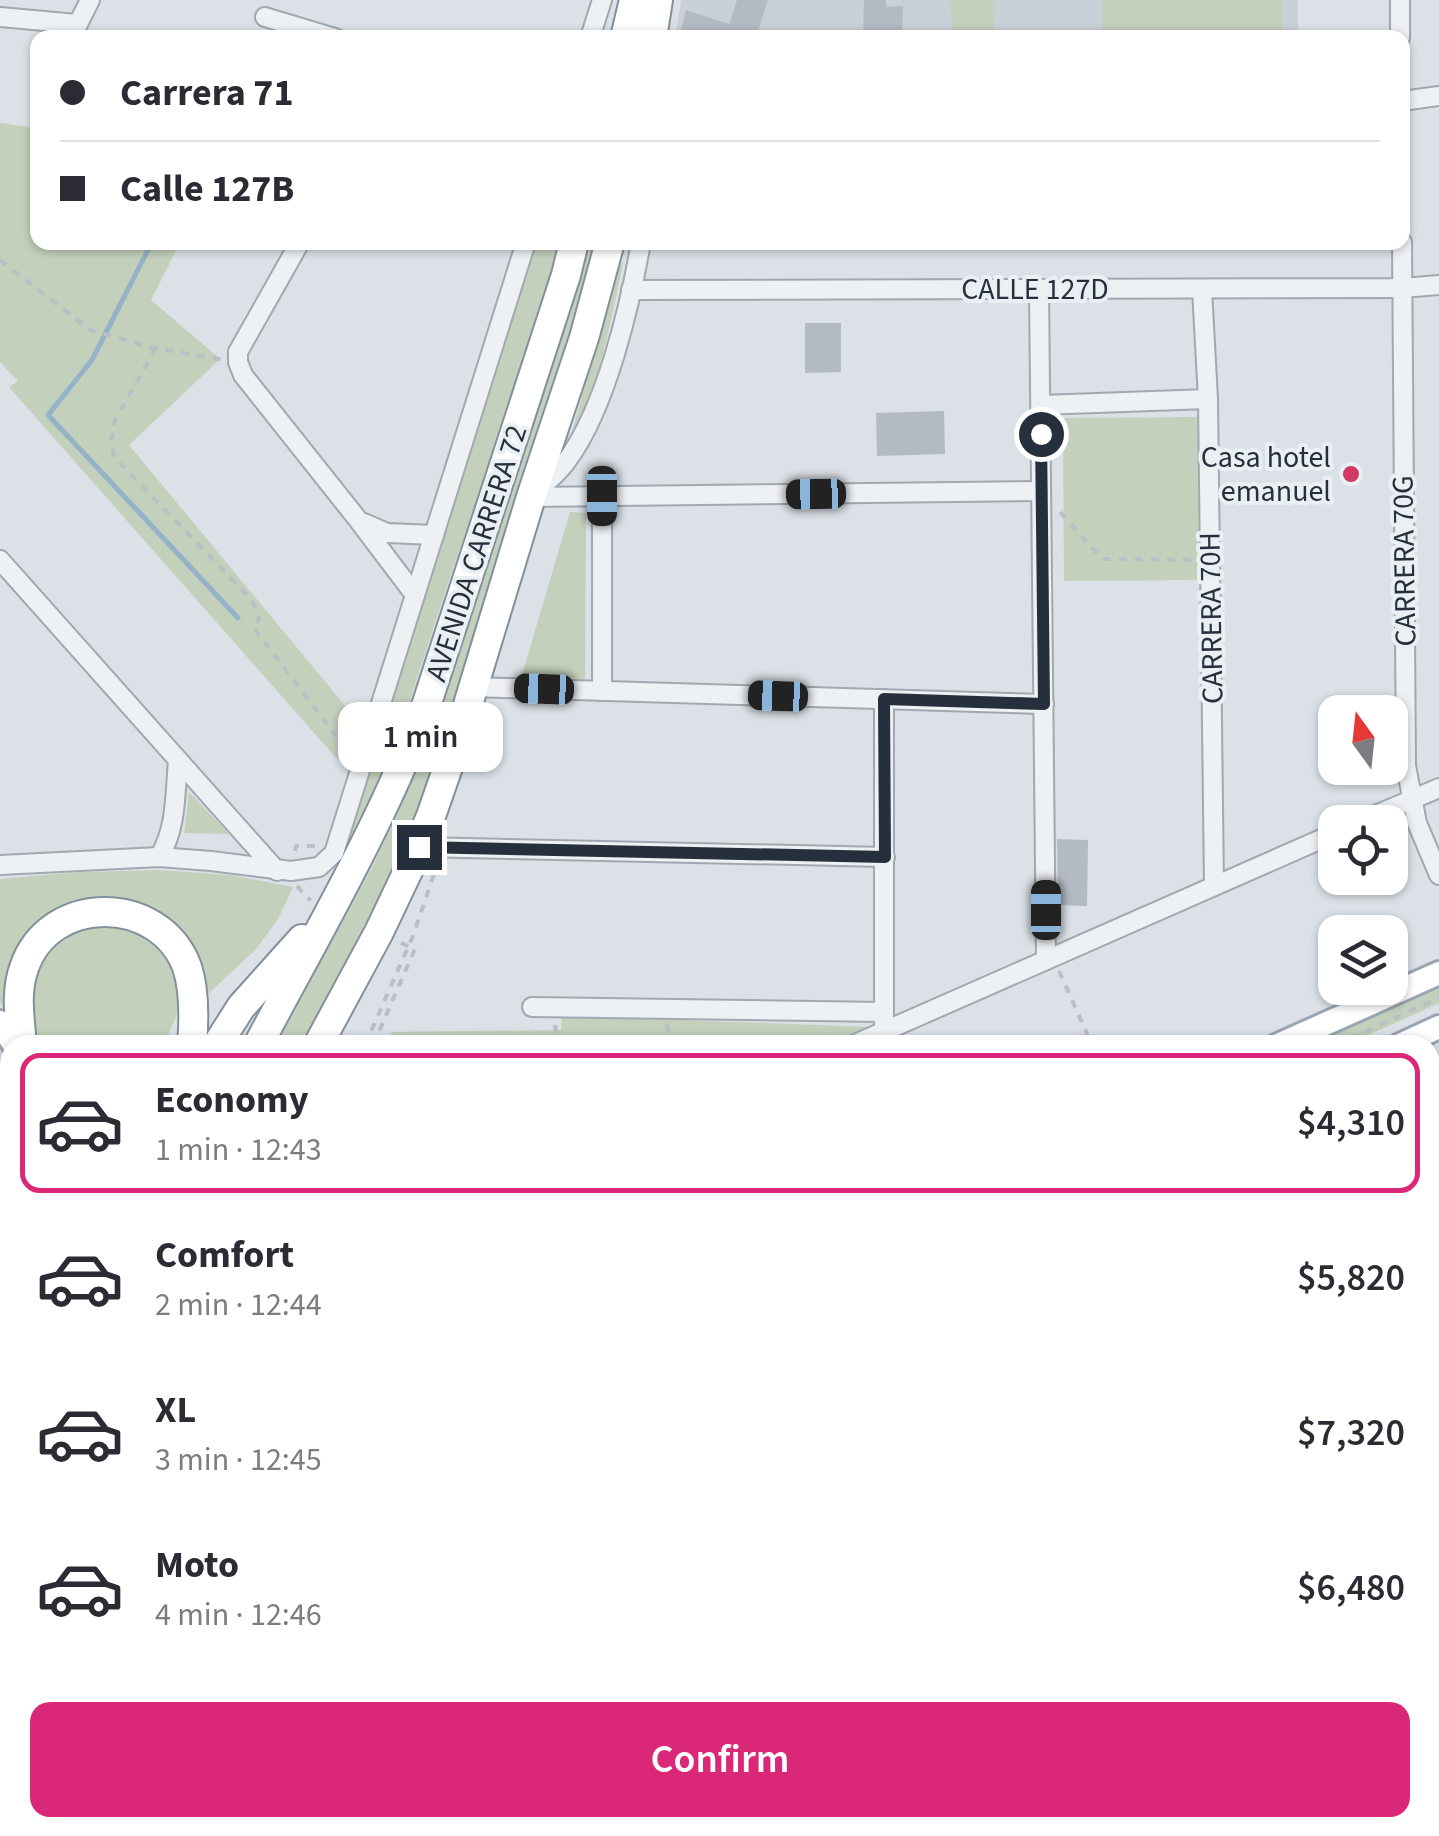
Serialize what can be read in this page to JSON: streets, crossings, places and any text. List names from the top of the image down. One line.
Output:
{"streets":{"highway":["AVENIDA CARRERA 72"],"street":["CALLE 127D","CARRERA 70G","CARRERA 70H"]},"crossings":[["CALLE 127D","AVENIDA CARRERA 72"],["CALLE 127D","CARRERA 70G"],["CALLE 127D","CARRERA 70H"]],"places":["Casa hotel emanuel"],"north":"top","page":{"banner":["Carrera 71","Calle 127B"],"bubble":"1 min","list":[{"name":"Economy","note":"1 min · 12:43","value":"$4,310"},{"name":"Comfort","note":"2 min · 12:44","value":"$5,820"},{"name":"XL","note":"3 min · 12:45","value":"$7,320"},{"name":"Moto","note":"4 min · 12:46","value":"$6,480"}],"buttons":"Confirm"}}
